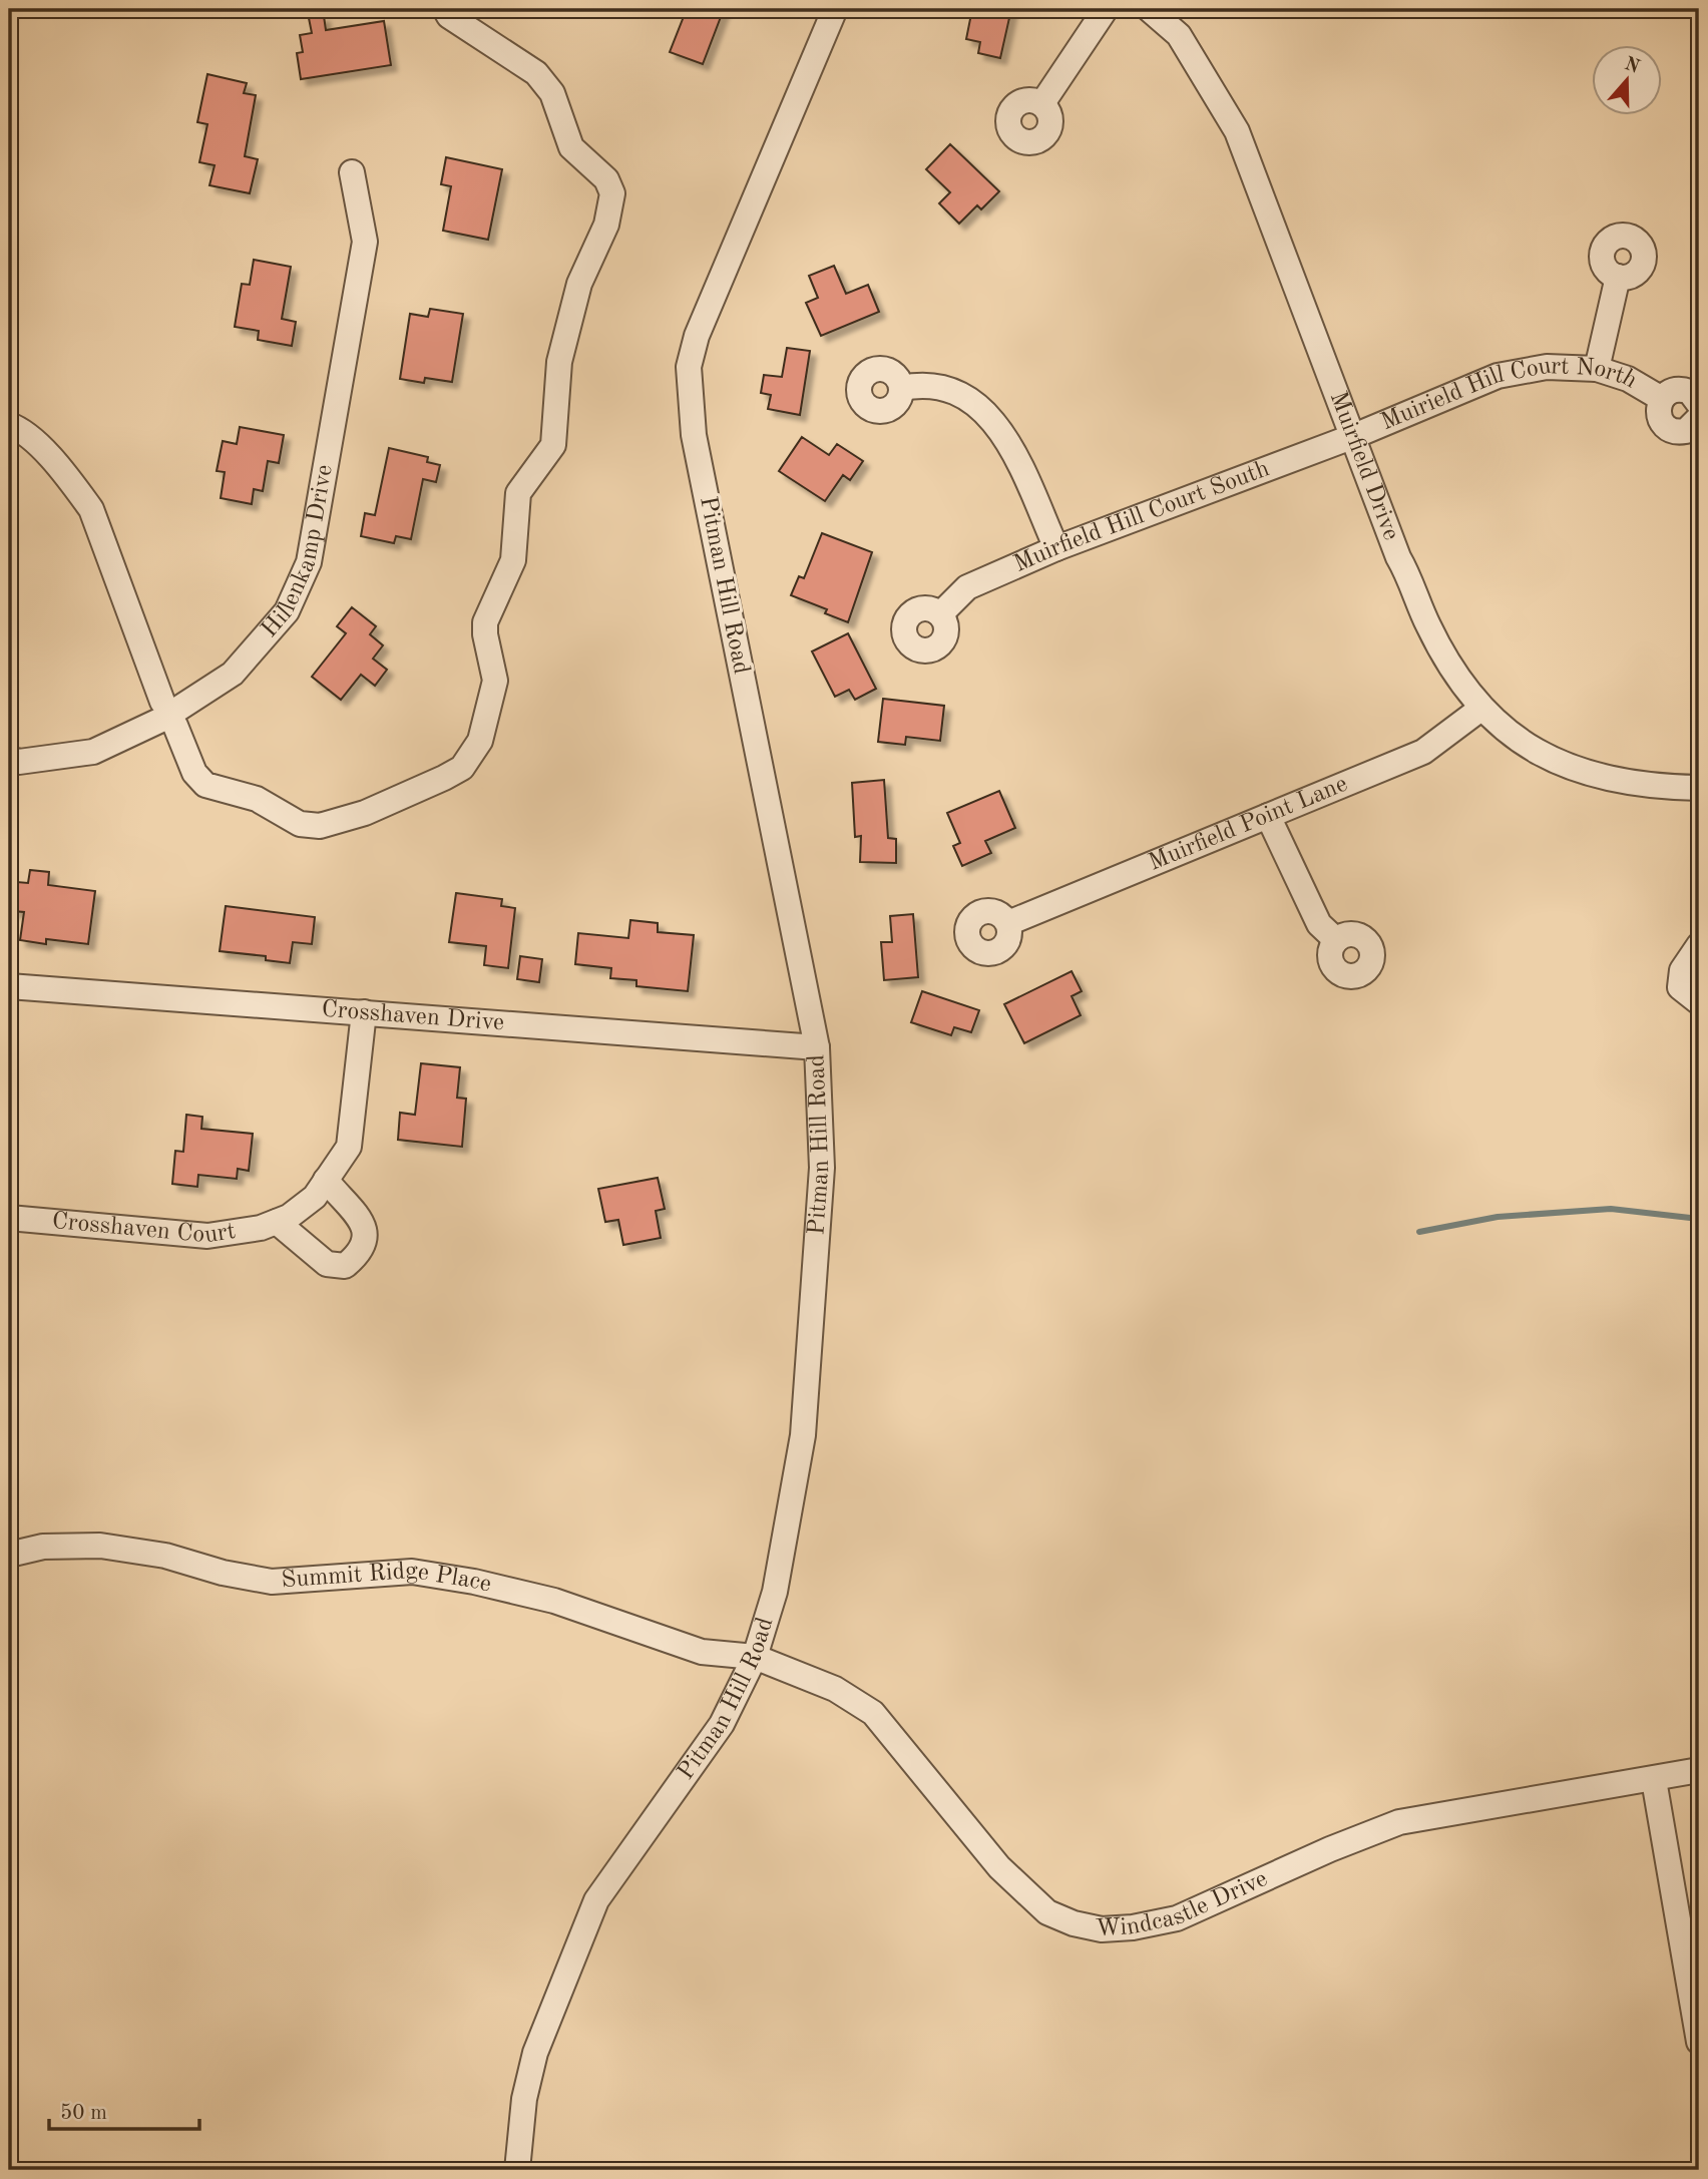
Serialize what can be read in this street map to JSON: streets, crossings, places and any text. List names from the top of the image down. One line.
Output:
{"streets":{"street":["Muirield Hill Court North","Muirfield Drive","Muirfield Hill Court South","Hillenkamp Drive","Pitman Hill Road","Muirfield Point Lane","Crosshaven Drive","Crosshaven Court","Summit Ridge Place","Windcastle Drive"]},"crossings":[["Muirield Hill Court North","Muirfield Drive"],["Muirield Hill Court North","Muirfield Hill Court South"],["Muirfield Drive","Muirfield Hill Court South"],["Muirfield Drive","Muirfield Point Lane"],["Pitman Hill Road","Crosshaven Drive"],["Pitman Hill Road","Summit Ridge Place"],["Pitman Hill Road","Windcastle Drive"],["Crosshaven Drive","Crosshaven Court"],["Summit Ridge Place","Windcastle Drive"]],"scale_bar":"50 m","north":"top"}
